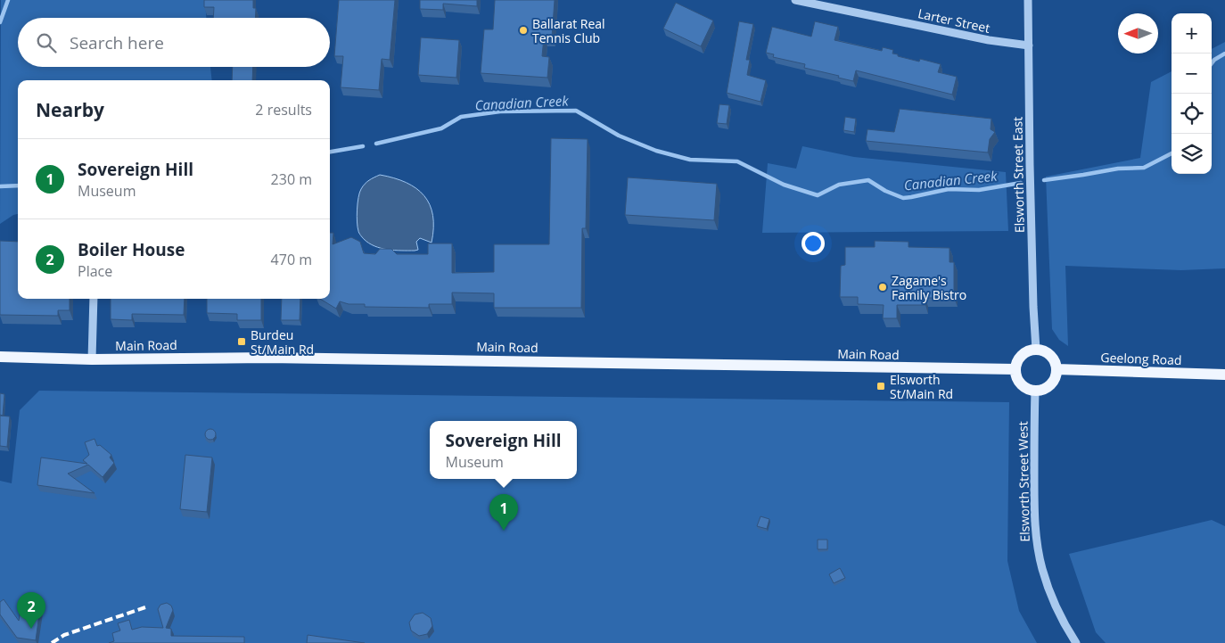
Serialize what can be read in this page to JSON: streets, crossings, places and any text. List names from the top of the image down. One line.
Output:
{"streets":{"main road":["Main Road","Geelong Road"],"street":["Larter Street","Elsworth Street East","Elsworth Street West"]},"crossings":[["Larter Street","Elsworth Street East"],["Elsworth Street East","Main Road"],["Elsworth Street East","Geelong Road"],["Elsworth Street East","Elsworth Street West"],["Main Road","Geelong Road"],["Main Road","Elsworth Street West"],["Geelong Road","Elsworth Street West"]],"water":["Canadian Creek"],"places":{"other":["Ballarat Real Tennis Club","Zagame's Family Bistro"],"transit":["Burdeu St/Main Rd","Elsworth St/Main Rd"]},"north":"left","page":{"map_buttons":["+","−"],"search":"Search here","heading":["Nearby","2 results"],"list":[{"mark":"1","name":"Sovereign Hill","note":"Museum","value":"230 m"},{"mark":"2","name":"Boiler House","note":"Place","value":"470 m"}],"popup":["Sovereign Hill","Museum"],"pins":["1","2"]}}
